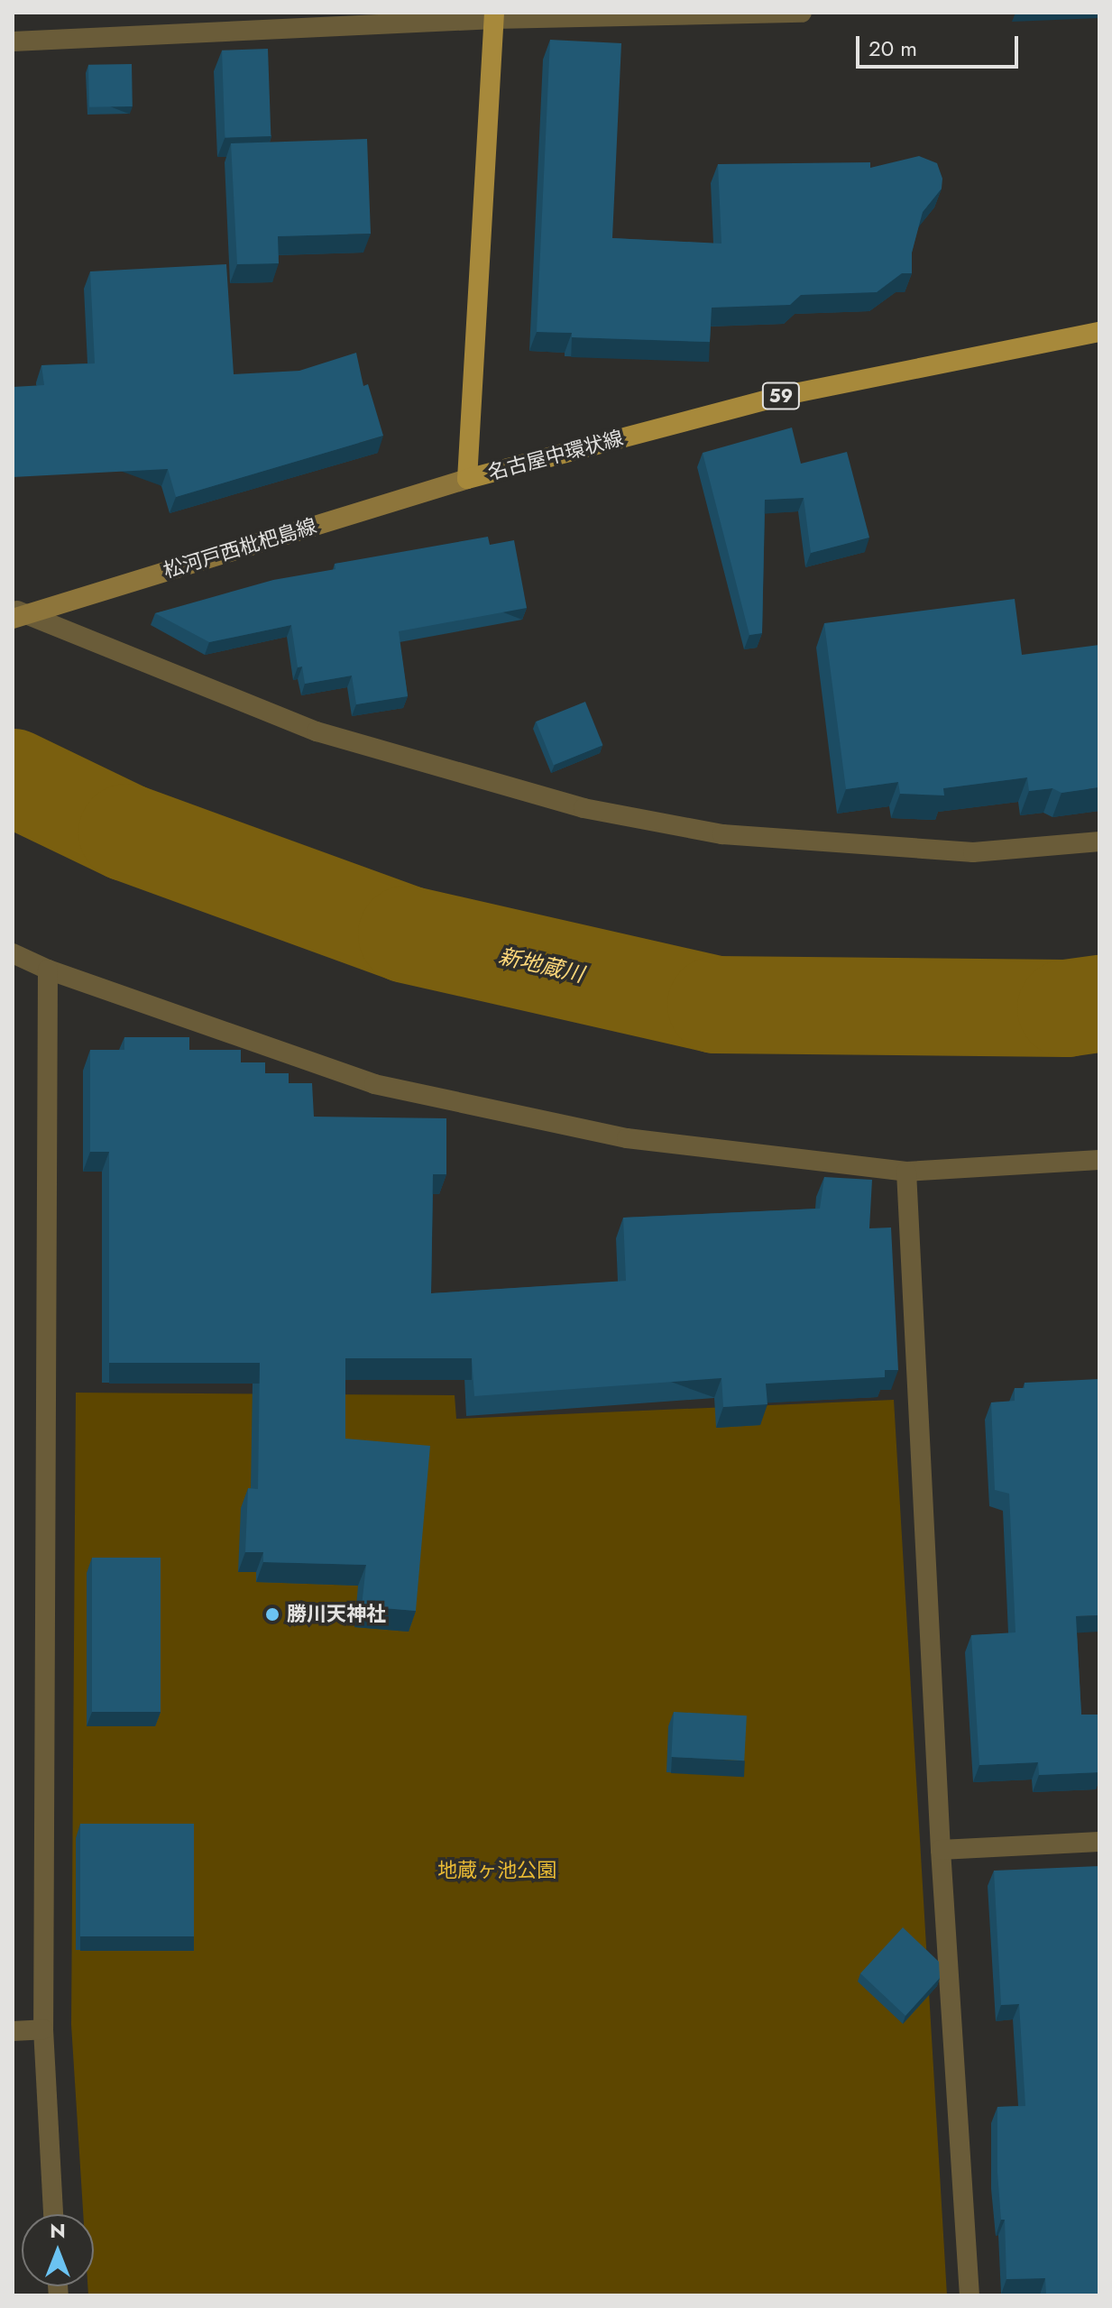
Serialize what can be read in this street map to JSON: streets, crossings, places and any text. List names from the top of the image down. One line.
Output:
{"streets":{"main road":["59","名古屋中環状線","松河戸西枇杷島線"]},"crossings":[["名古屋中環状線","松河戸西枇杷島線"]],"water":["新地蔵川"],"parks":["地蔵ヶ池公園"],"places":["勝川天神社"],"scale_bar":"20 m","north":"top"}
